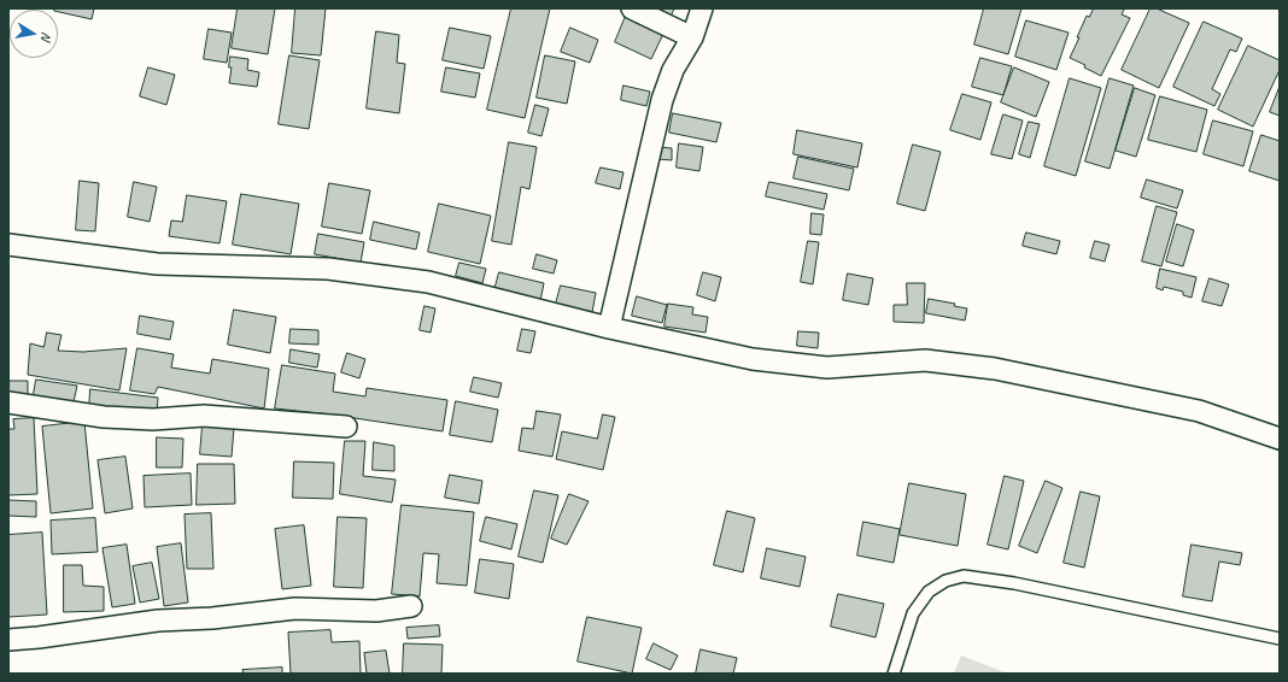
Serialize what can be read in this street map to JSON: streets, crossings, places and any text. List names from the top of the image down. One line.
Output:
{"north":"right"}
